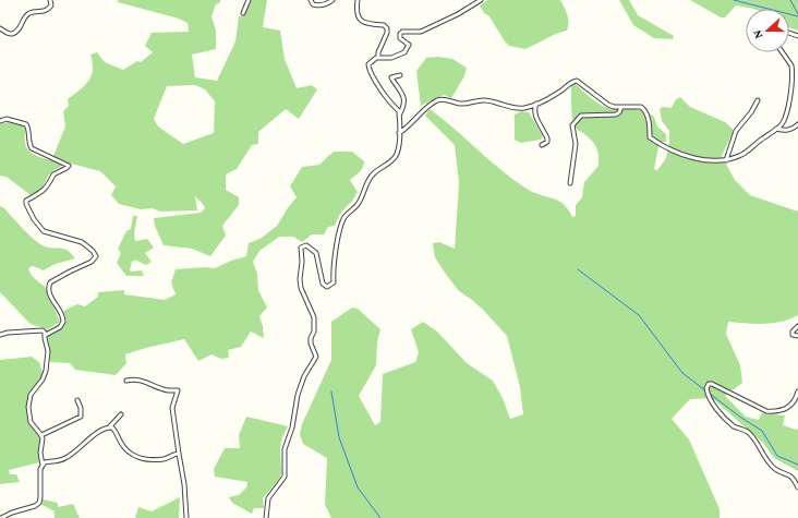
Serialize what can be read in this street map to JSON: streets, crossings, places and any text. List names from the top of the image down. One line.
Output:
{"north":"left"}
